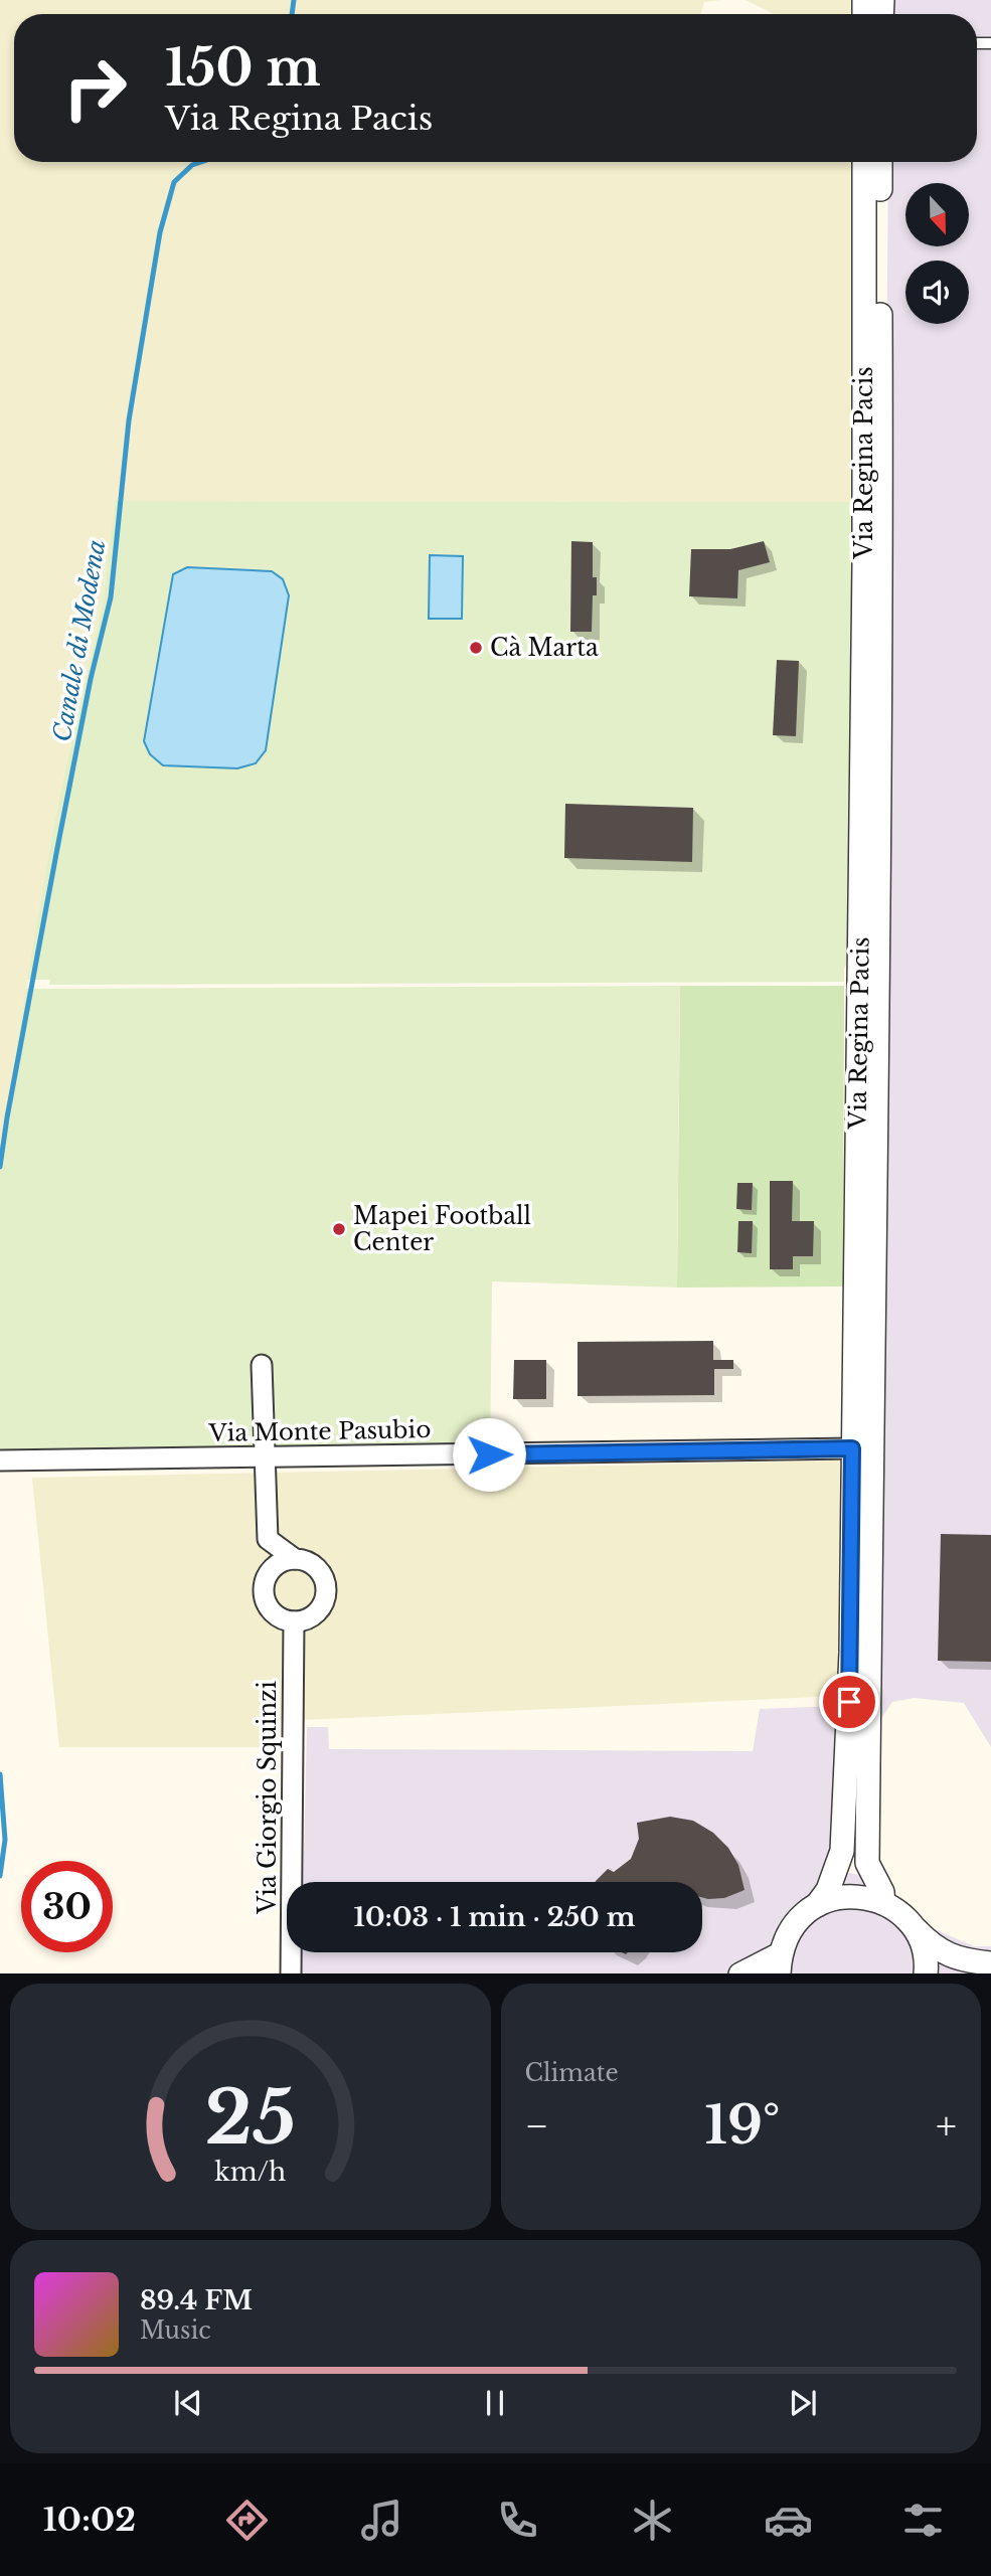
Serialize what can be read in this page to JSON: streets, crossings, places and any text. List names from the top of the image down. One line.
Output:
{"streets":{"street":["Via Regina Pacis","Via Monte Pasubio","Via Giorgio Squinzi"]},"crossings":[["Via Regina Pacis","Via Monte Pasubio"]],"water":["Canale di Modena"],"places":["Cà Marta","Mapei Football Center"],"north":"bottom","page":{"turn":["150 m","Via Regina Pacis"],"limit":"30","trip":"10:03 · 1 min · 250 m","tile":"Climate","heat":["−","19°","+"],"song":["89.4 FM","Music"],"tabs":"10:02","gauge":["25","km/h"]}}
